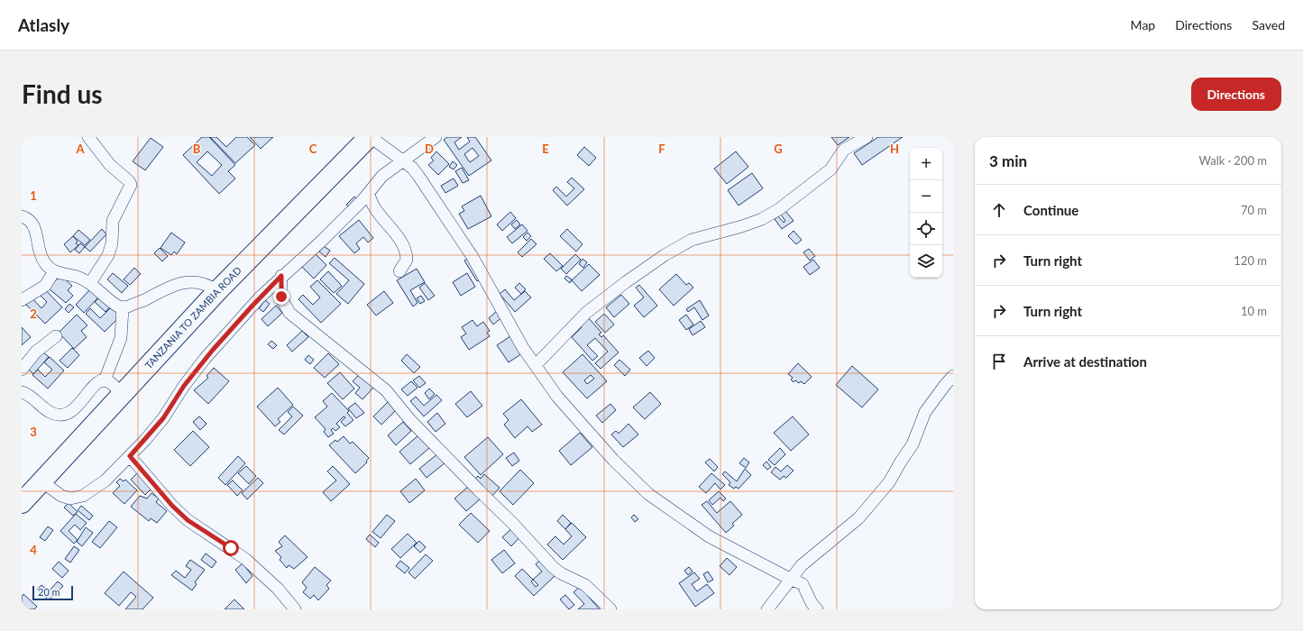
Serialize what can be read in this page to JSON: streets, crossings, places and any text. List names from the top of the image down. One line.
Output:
{"streets":{"highway":["TANZANIA TO ZAMBIA ROAD"]},"scale_bar":"20 m","page":{"header":"Atlasly","nav":["Map","Directions","Saved"],"buttons":"Directions","title":"Find us","heading":["3 min","Walk · 200 m"],"map_buttons":["+","−"],"list":[["Continue","70 m"],["Turn right","120 m"],["Turn right","10 m"],"Arrive at destination"],"scale":"20 m"},"grid":{"columns":["A","B","C","D","E","F","G","H"],"rows":["1","2","3","4"]}}
